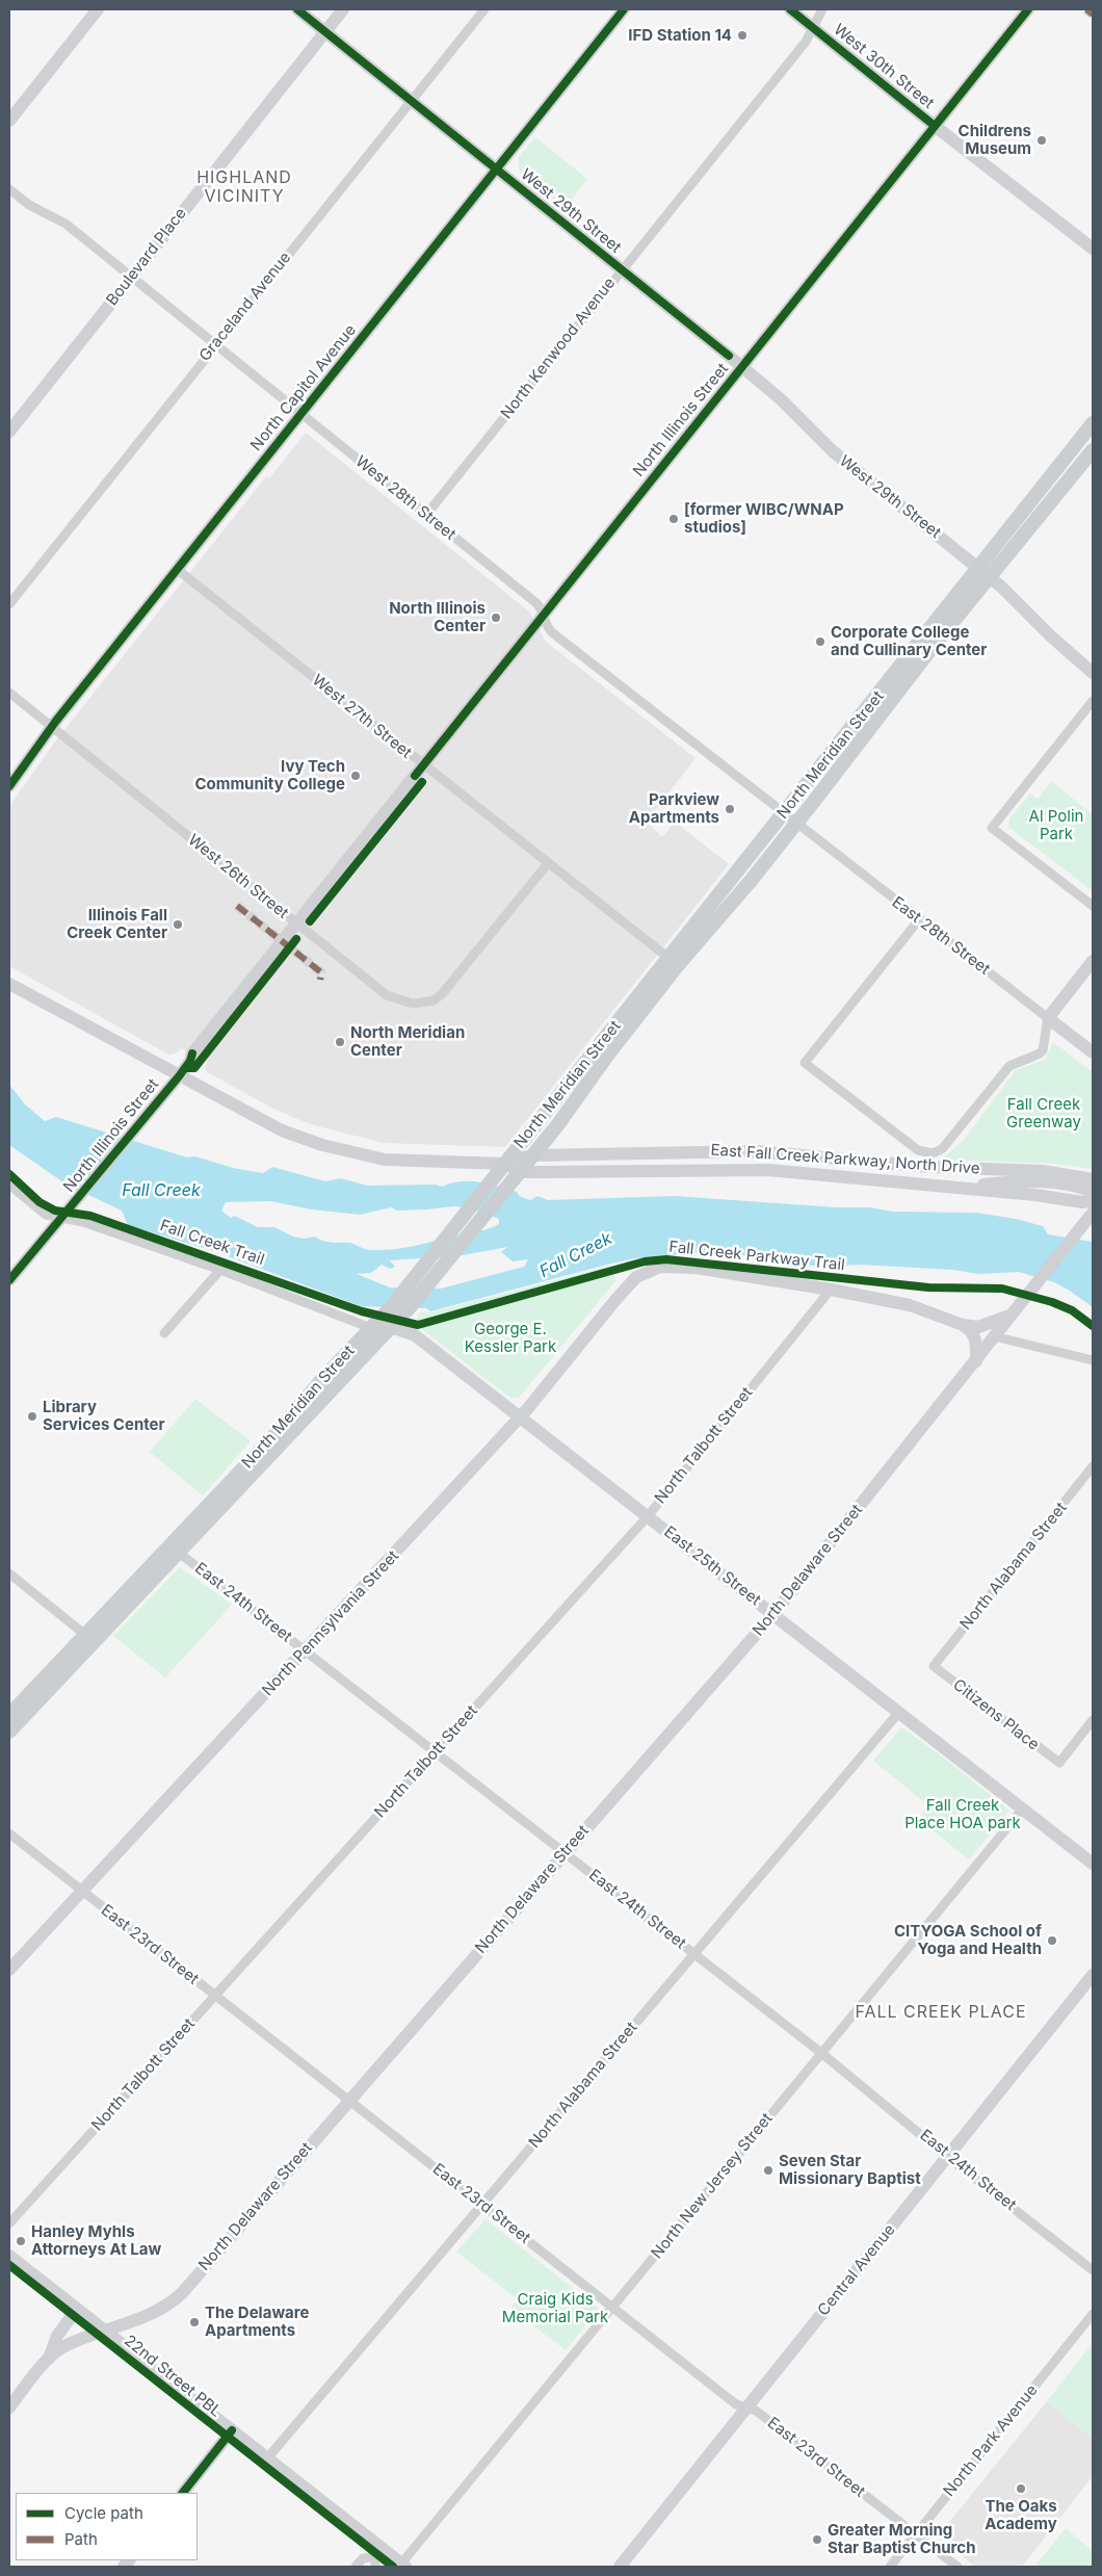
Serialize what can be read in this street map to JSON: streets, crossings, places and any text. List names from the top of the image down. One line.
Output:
{"streets":{"main road":["West 30th Street","West 29th Street","Boulevard Place","North Capitol Avenue","North Illinois Street","North Meridian Street","East 28th Street","East Fall Creek Parkway, North Drive","East 25th Street","North Delaware Street","North Pennsylvania Street","Central Avenue"],"street":["Graceland Avenue","North Kenwood Avenue","West 28th Street","West 27th Street","West 26th Street","North Talbott Street","North Alabama Street","East 24th Street","Citizens Place","East 23rd Street","North New Jersey Street","North Park Avenue"],"cycle path":["Fall Creek Trail","22nd Street PBL"]},"crossings":[["West 30th Street","North Kenwood Avenue"],["West 30th Street","North Illinois Street"],["West 29th Street","Boulevard Place"],["West 29th Street","Graceland Avenue"],["West 29th Street","North Kenwood Avenue"],["West 29th Street","North Capitol Avenue"],["West 29th Street","North Illinois Street"],["West 29th Street","North Meridian Street"],["Boulevard Place","West 28th Street"],["Graceland Avenue","West 28th Street"],["North Kenwood Avenue","West 28th Street"],["North Capitol Avenue","West 28th Street"],["North Capitol Avenue","West 27th Street"],["North Capitol Avenue","West 26th Street"],["North Illinois Street","West 28th Street"],["North Illinois Street","West 27th Street"],["North Illinois Street","West 26th Street"],["West 28th Street","North Meridian Street"],["West 28th Street","East 28th Street"],["West 27th Street","North Meridian Street"],["West 27th Street","West 26th Street"],["North Meridian Street","East 28th Street"],["North Meridian Street","East Fall Creek Parkway, North Drive"],["North Meridian Street","East 25th Street"],["North Meridian Street","East 24th Street"],["North Talbott Street","East 25th Street"],["North Talbott Street","East 24th Street"],["North Talbott Street","North Pennsylvania Street"],["North Talbott Street","East 23rd Street"],["East 25th Street","North Alabama Street"],["East 25th Street","North Delaware Street"],["East 25th Street","North Pennsylvania Street"],["East 25th Street","North New Jersey Street"],["North Alabama Street","East 24th Street"],["North Alabama Street","Citizens Place"],["North Alabama Street","East 23rd Street"],["North Delaware Street","East 24th Street"],["North Delaware Street","East 23rd Street"],["East 24th Street","North Pennsylvania Street"],["East 24th Street","North New Jersey Street"],["East 24th Street","Central Avenue"],["North Pennsylvania Street","East 23rd Street"],["East 23rd Street","North New Jersey Street"],["East 23rd Street","Central Avenue"],["East 23rd Street","North Park Avenue"]],"districts":["HIGHLAND VICINITY","FALL CREEK PLACE"],"water":["Fall Creek"],"parks":["Al Polin Park","Fall Creek Greenway","George E. Kessler Park","Fall Creek Place HOA park","Craig Kids Memorial Park"],"places":["IFD Station 14","Childrens Museum","[former WIBC/WNAP studios]","North Illinois Center","Corporate College and Cullinary Center","Ivy Tech Community College","Parkview Apartments","Illinois Fall Creek Center","North Meridian Center","Library Services Center","CITYOGA School of Yoga and Health","Seven Star Missionary Baptist","Hanley Myhls Attorneys At Law","The Delaware Apartments","The Oaks Academy","Greater Morning Star Baptist Church"],"legend":["Cycle path","Path"]}
